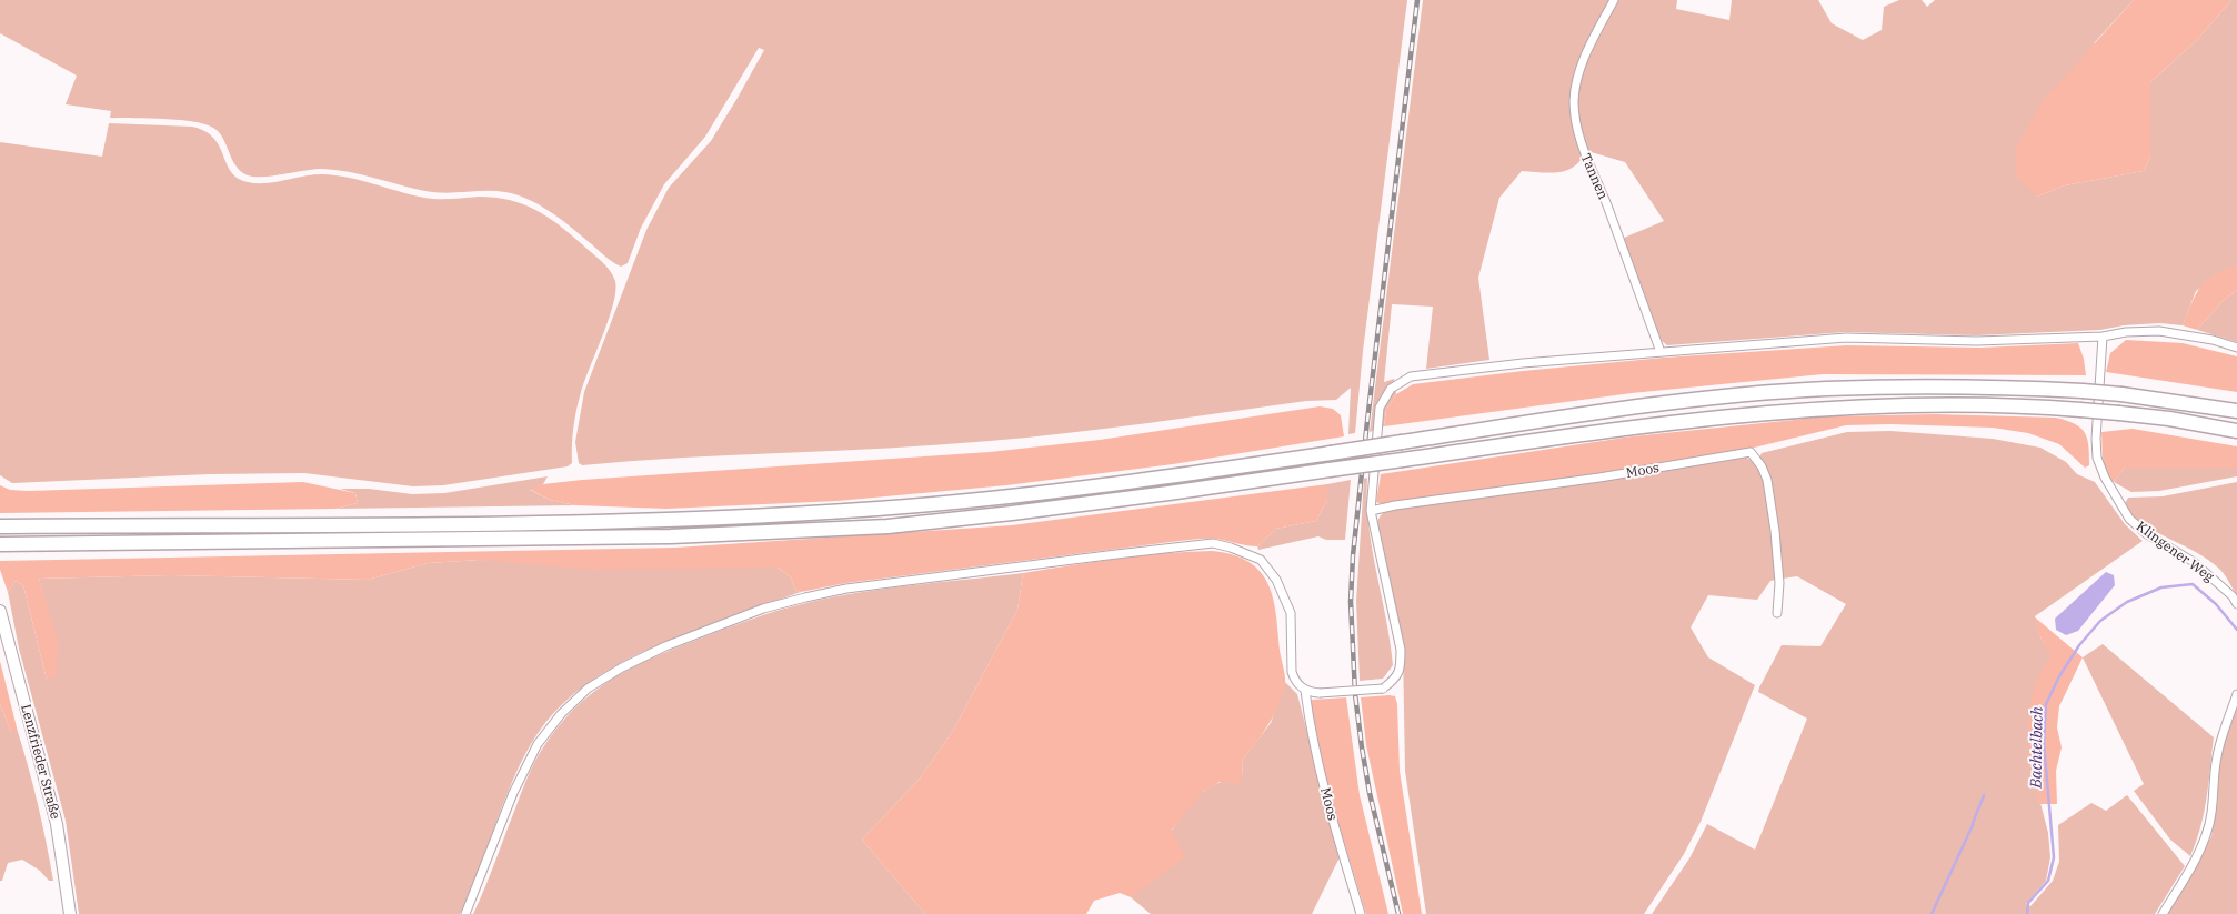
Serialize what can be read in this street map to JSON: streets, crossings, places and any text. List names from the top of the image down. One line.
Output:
{"streets":{"street":["Tannen","Moos","Klingener Weg","Lenzfrieder Straße"]},"water":["Bachtelbach"]}
